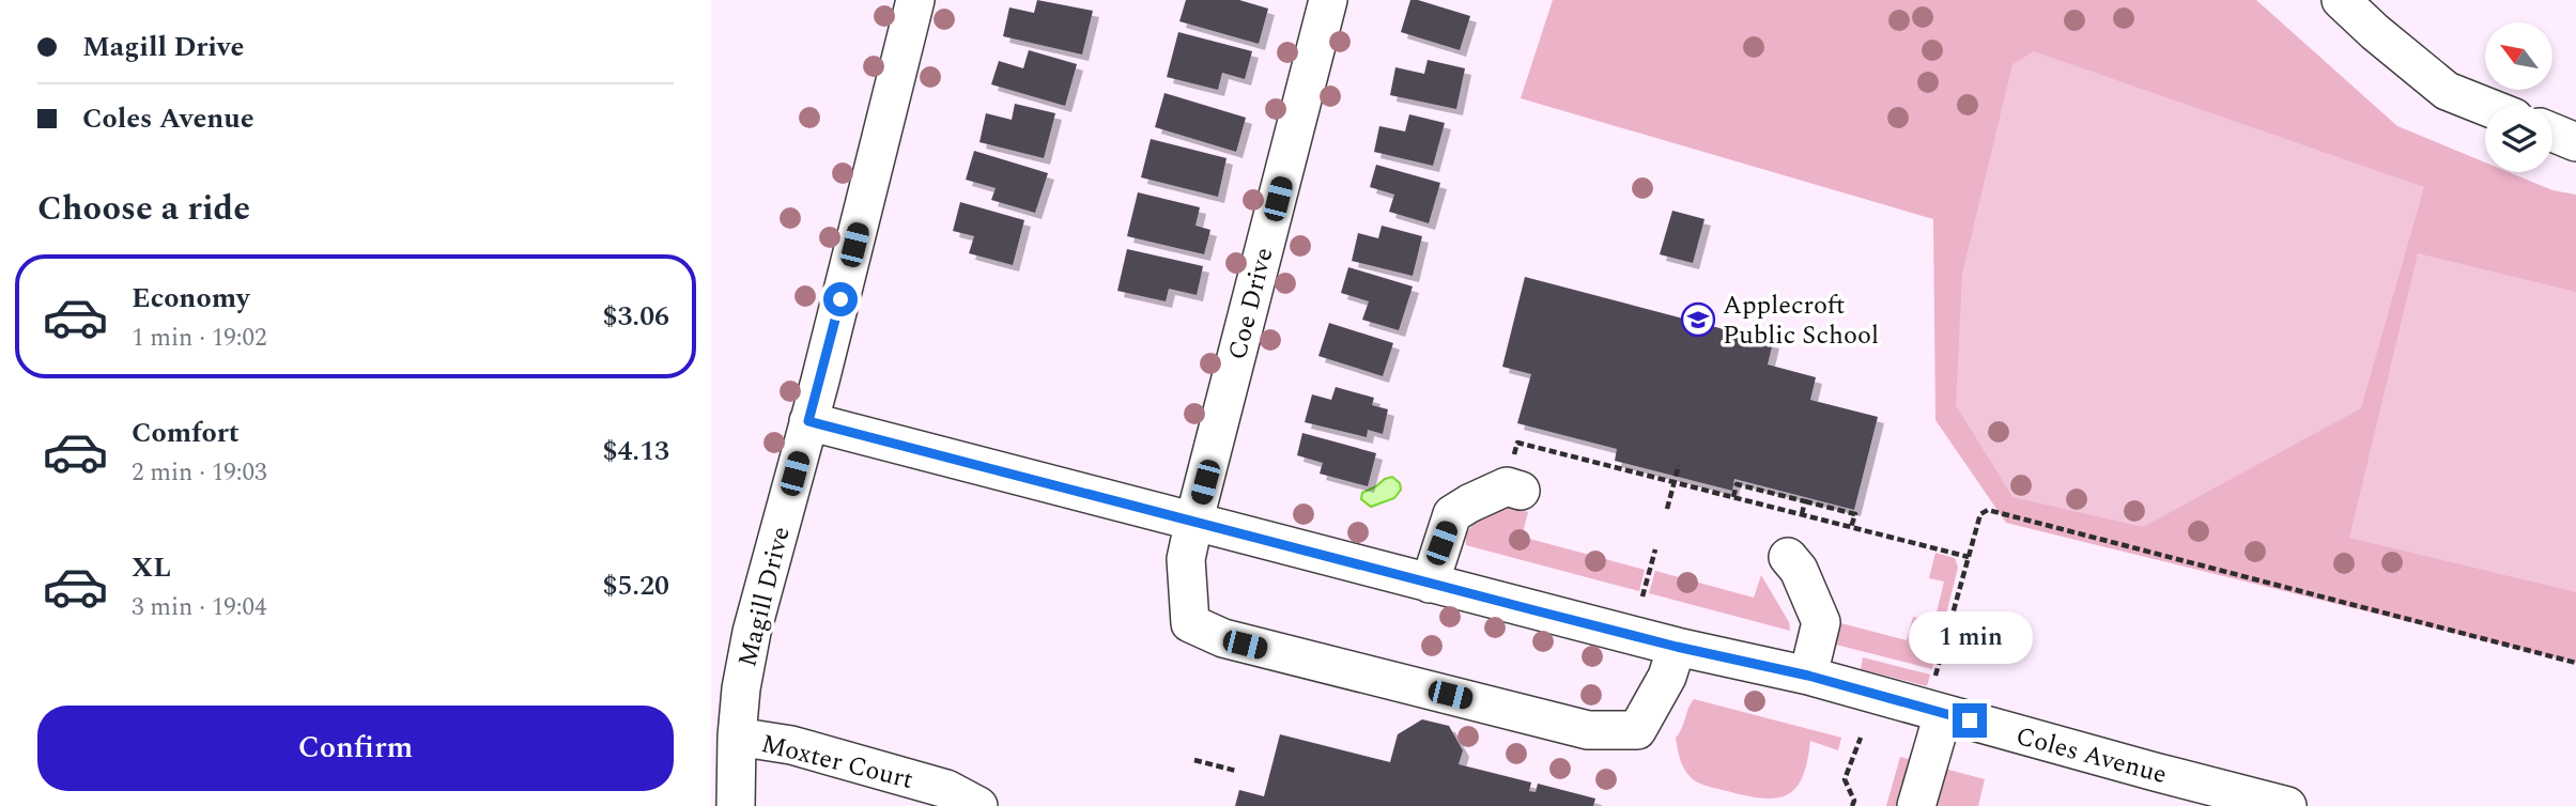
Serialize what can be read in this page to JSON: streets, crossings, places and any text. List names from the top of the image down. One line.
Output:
{"streets":{"street":["Coe Drive","Magill Drive","Coles Avenue","Moxter Court"]},"crossings":[["Coe Drive","Coles Avenue"],["Magill Drive","Coles Avenue"],["Magill Drive","Moxter Court"]],"places":{"school or university":["Applecroft Public School"]},"north":"top left","page":{"banner":["Magill Drive","Coles Avenue"],"heading":"Choose a ride","list":[{"name":"Economy","note":"1 min · 19:02","value":"$3.06"},{"name":"Comfort","note":"2 min · 19:03","value":"$4.13"},{"name":"XL","note":"3 min · 19:04","value":"$5.20"}],"bubble":"1 min","buttons":"Confirm"}}
